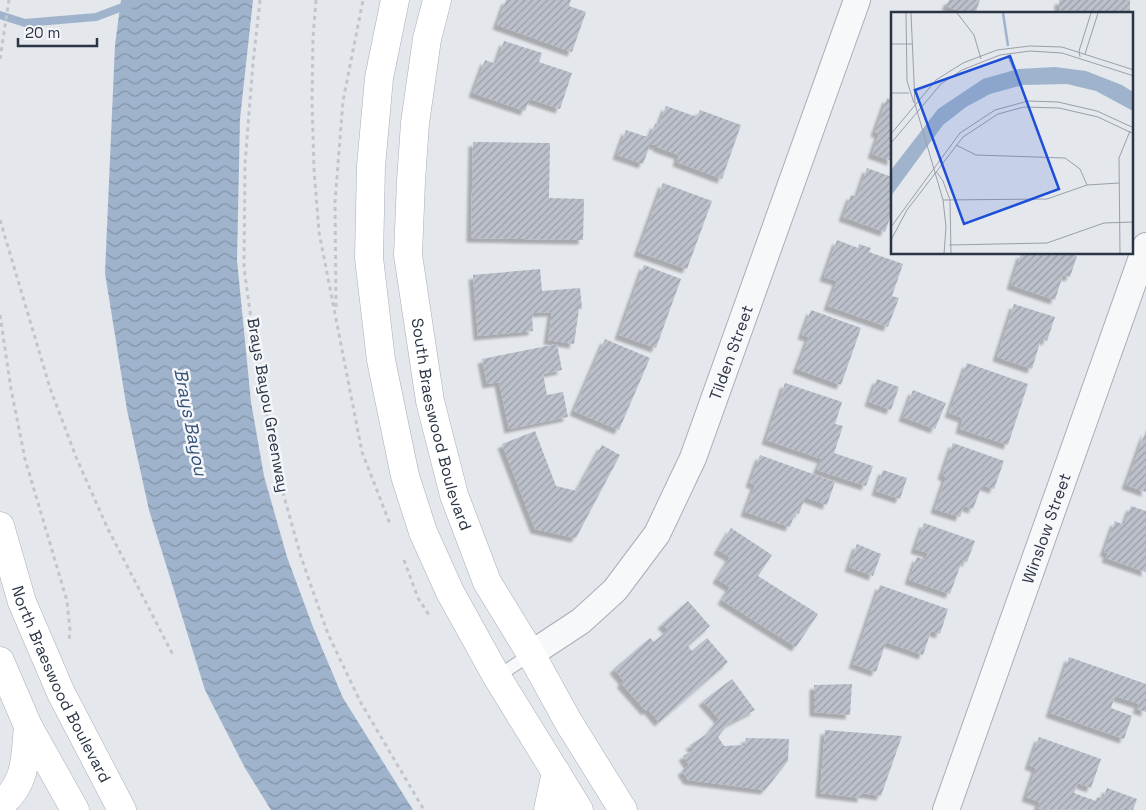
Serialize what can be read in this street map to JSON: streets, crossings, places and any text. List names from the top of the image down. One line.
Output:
{"streets":{"main road":["South Braeswood Boulevard","North Braeswood Boulevard"],"street":["Tilden Street","Winslow Street"],"path":["Brays Bayou Greenway"]},"crossings":[["Tilden Street","South Braeswood Boulevard"]],"water":["Brays Bayou"],"scale_bar":"20 m"}
